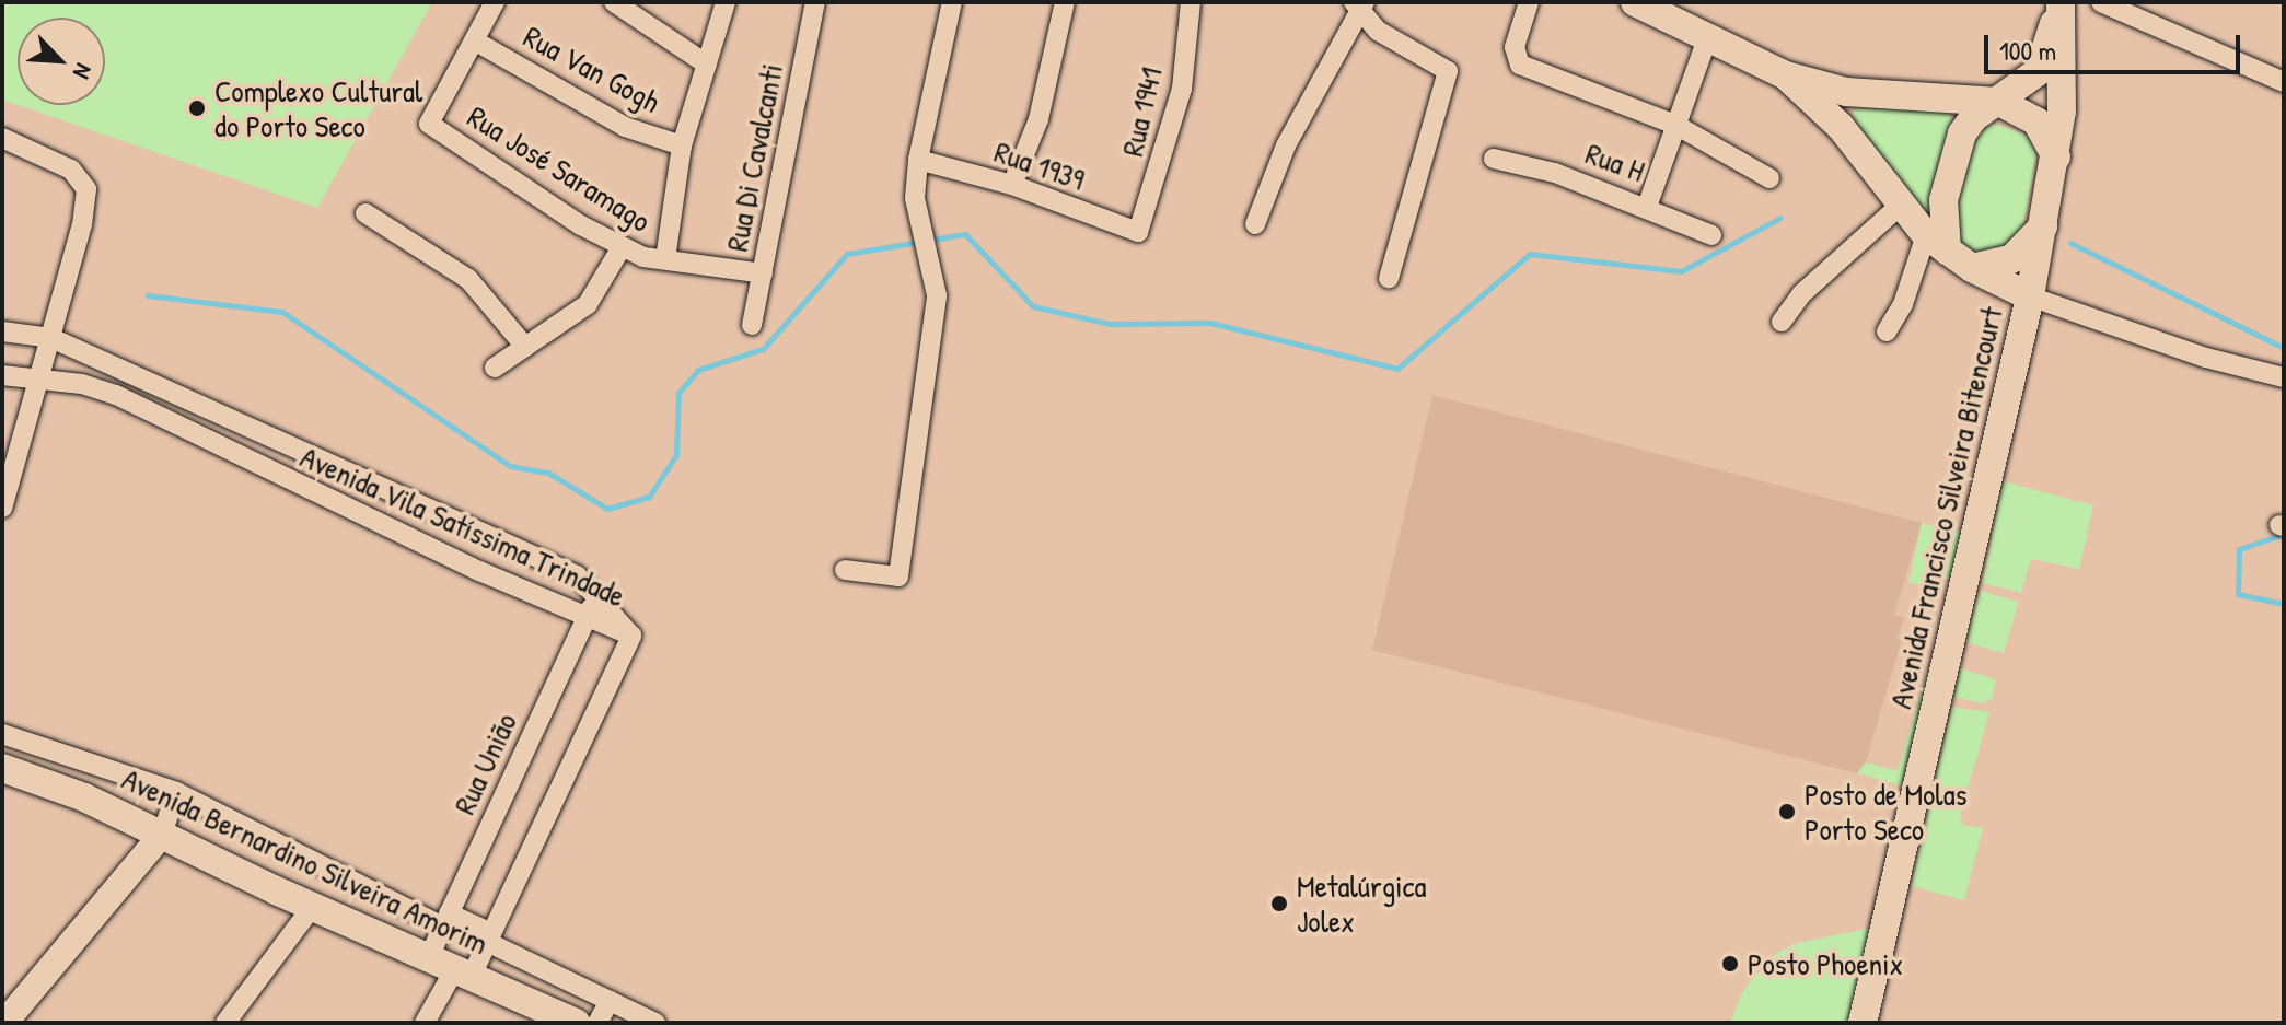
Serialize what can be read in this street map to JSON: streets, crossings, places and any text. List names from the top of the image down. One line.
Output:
{"streets":{"main road":["Avenida Francisco Silveira Bitencourt","Avenida Bernardino Silveira Amorim"],"street":["Rua Van Gogh","Rua 1941","Rua Di Cavalcanti","Rua H","Rua 1939","Rua José Saramago","Avenida Vila Satíssima Trindade","Rua União"]},"crossings":[["Rua Van Gogh","Rua José Saramago"],["Rua 1941","Rua 1939"],["Rua Di Cavalcanti","Rua José Saramago"],["Avenida Vila Satíssima Trindade","Rua União"],["Rua União","Avenida Bernardino Silveira Amorim"]],"places":["Complexo Cultural do Porto Seco","Posto de Molas Porto Seco","Metalúrgica Jolex","Posto Phoenix"],"scale_bar":"100 m","north":"bottom right"}
